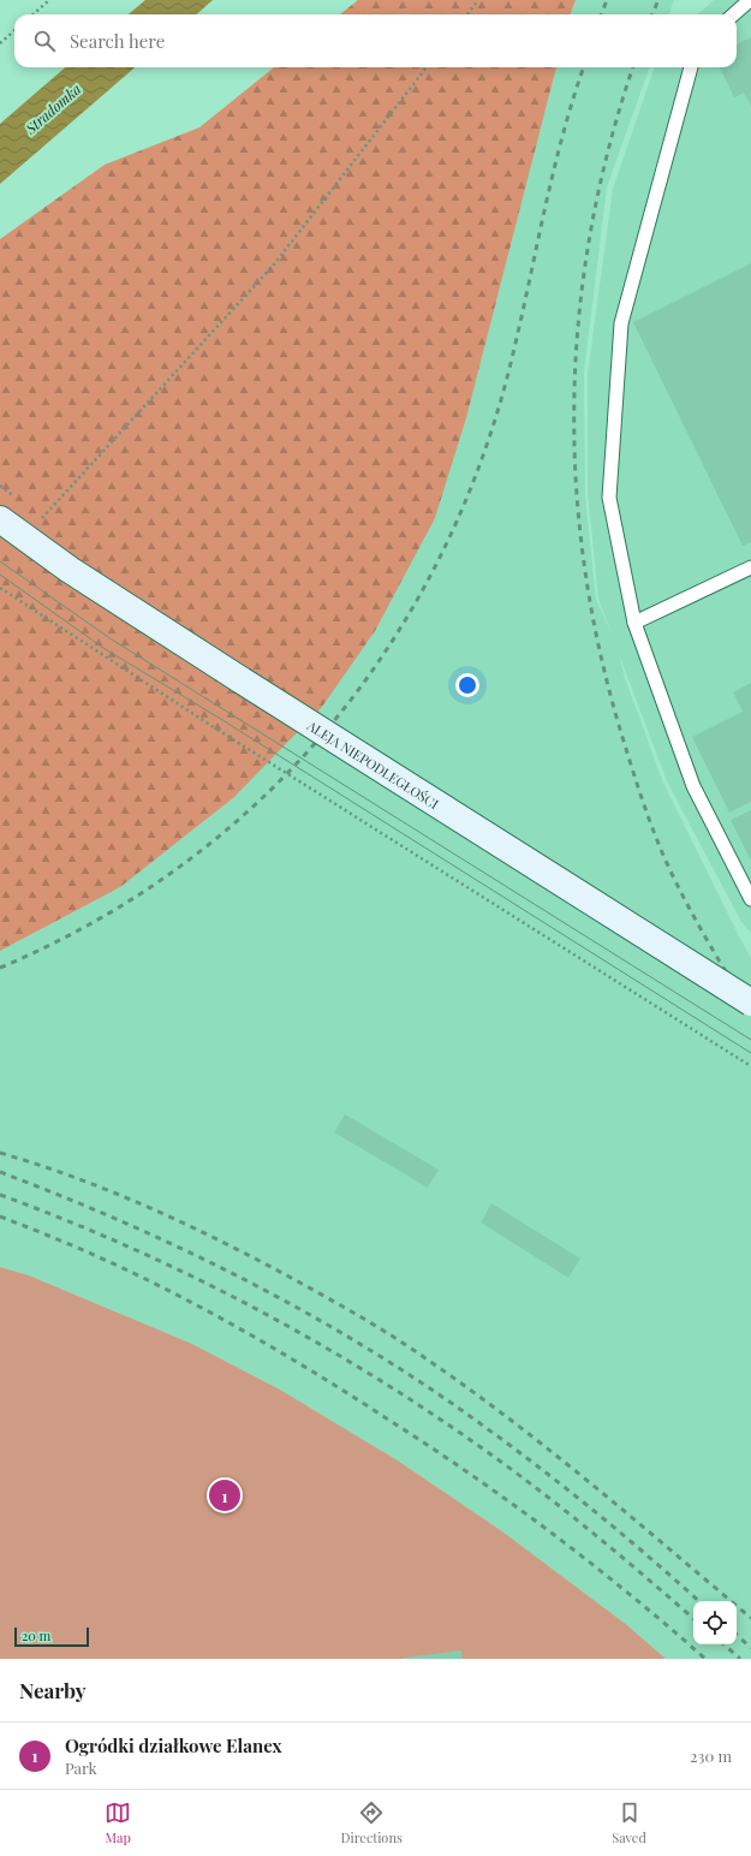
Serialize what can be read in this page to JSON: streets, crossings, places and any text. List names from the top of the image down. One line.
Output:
{"streets":{"street":["ALEJA NIEPODLEGŁOŚCI"]},"water":["Stradomka"],"scale_bar":"20 m","page":{"search":"Search here","pins":"1","scale":"20 m","heading":"Nearby","list":[{"mark":"1","name":"Ogródki działkowe Elanex","note":"Park","value":"230 m"}],"nav":["Map","Directions","Saved"]}}
